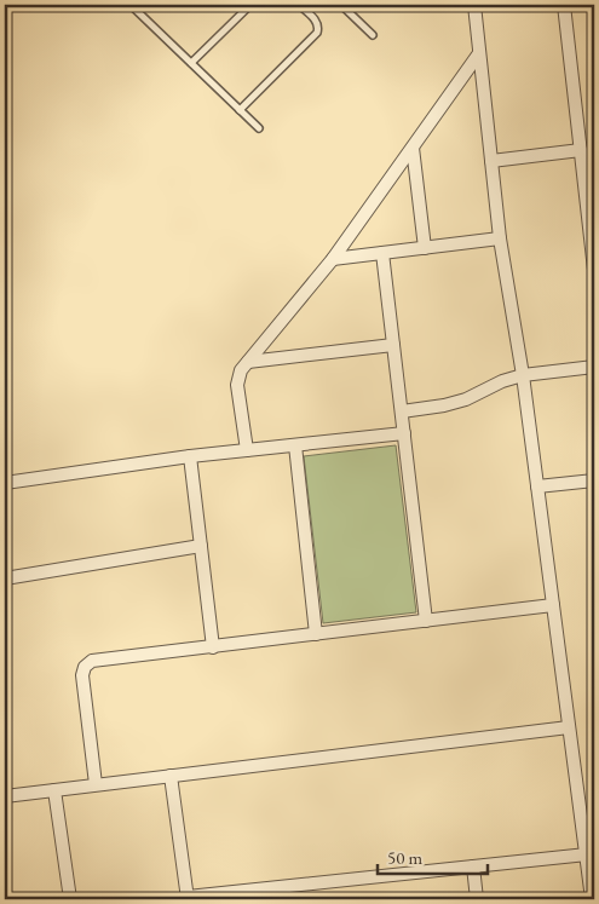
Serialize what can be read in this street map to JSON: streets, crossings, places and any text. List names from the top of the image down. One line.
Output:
{"scale_bar":"50 m"}
